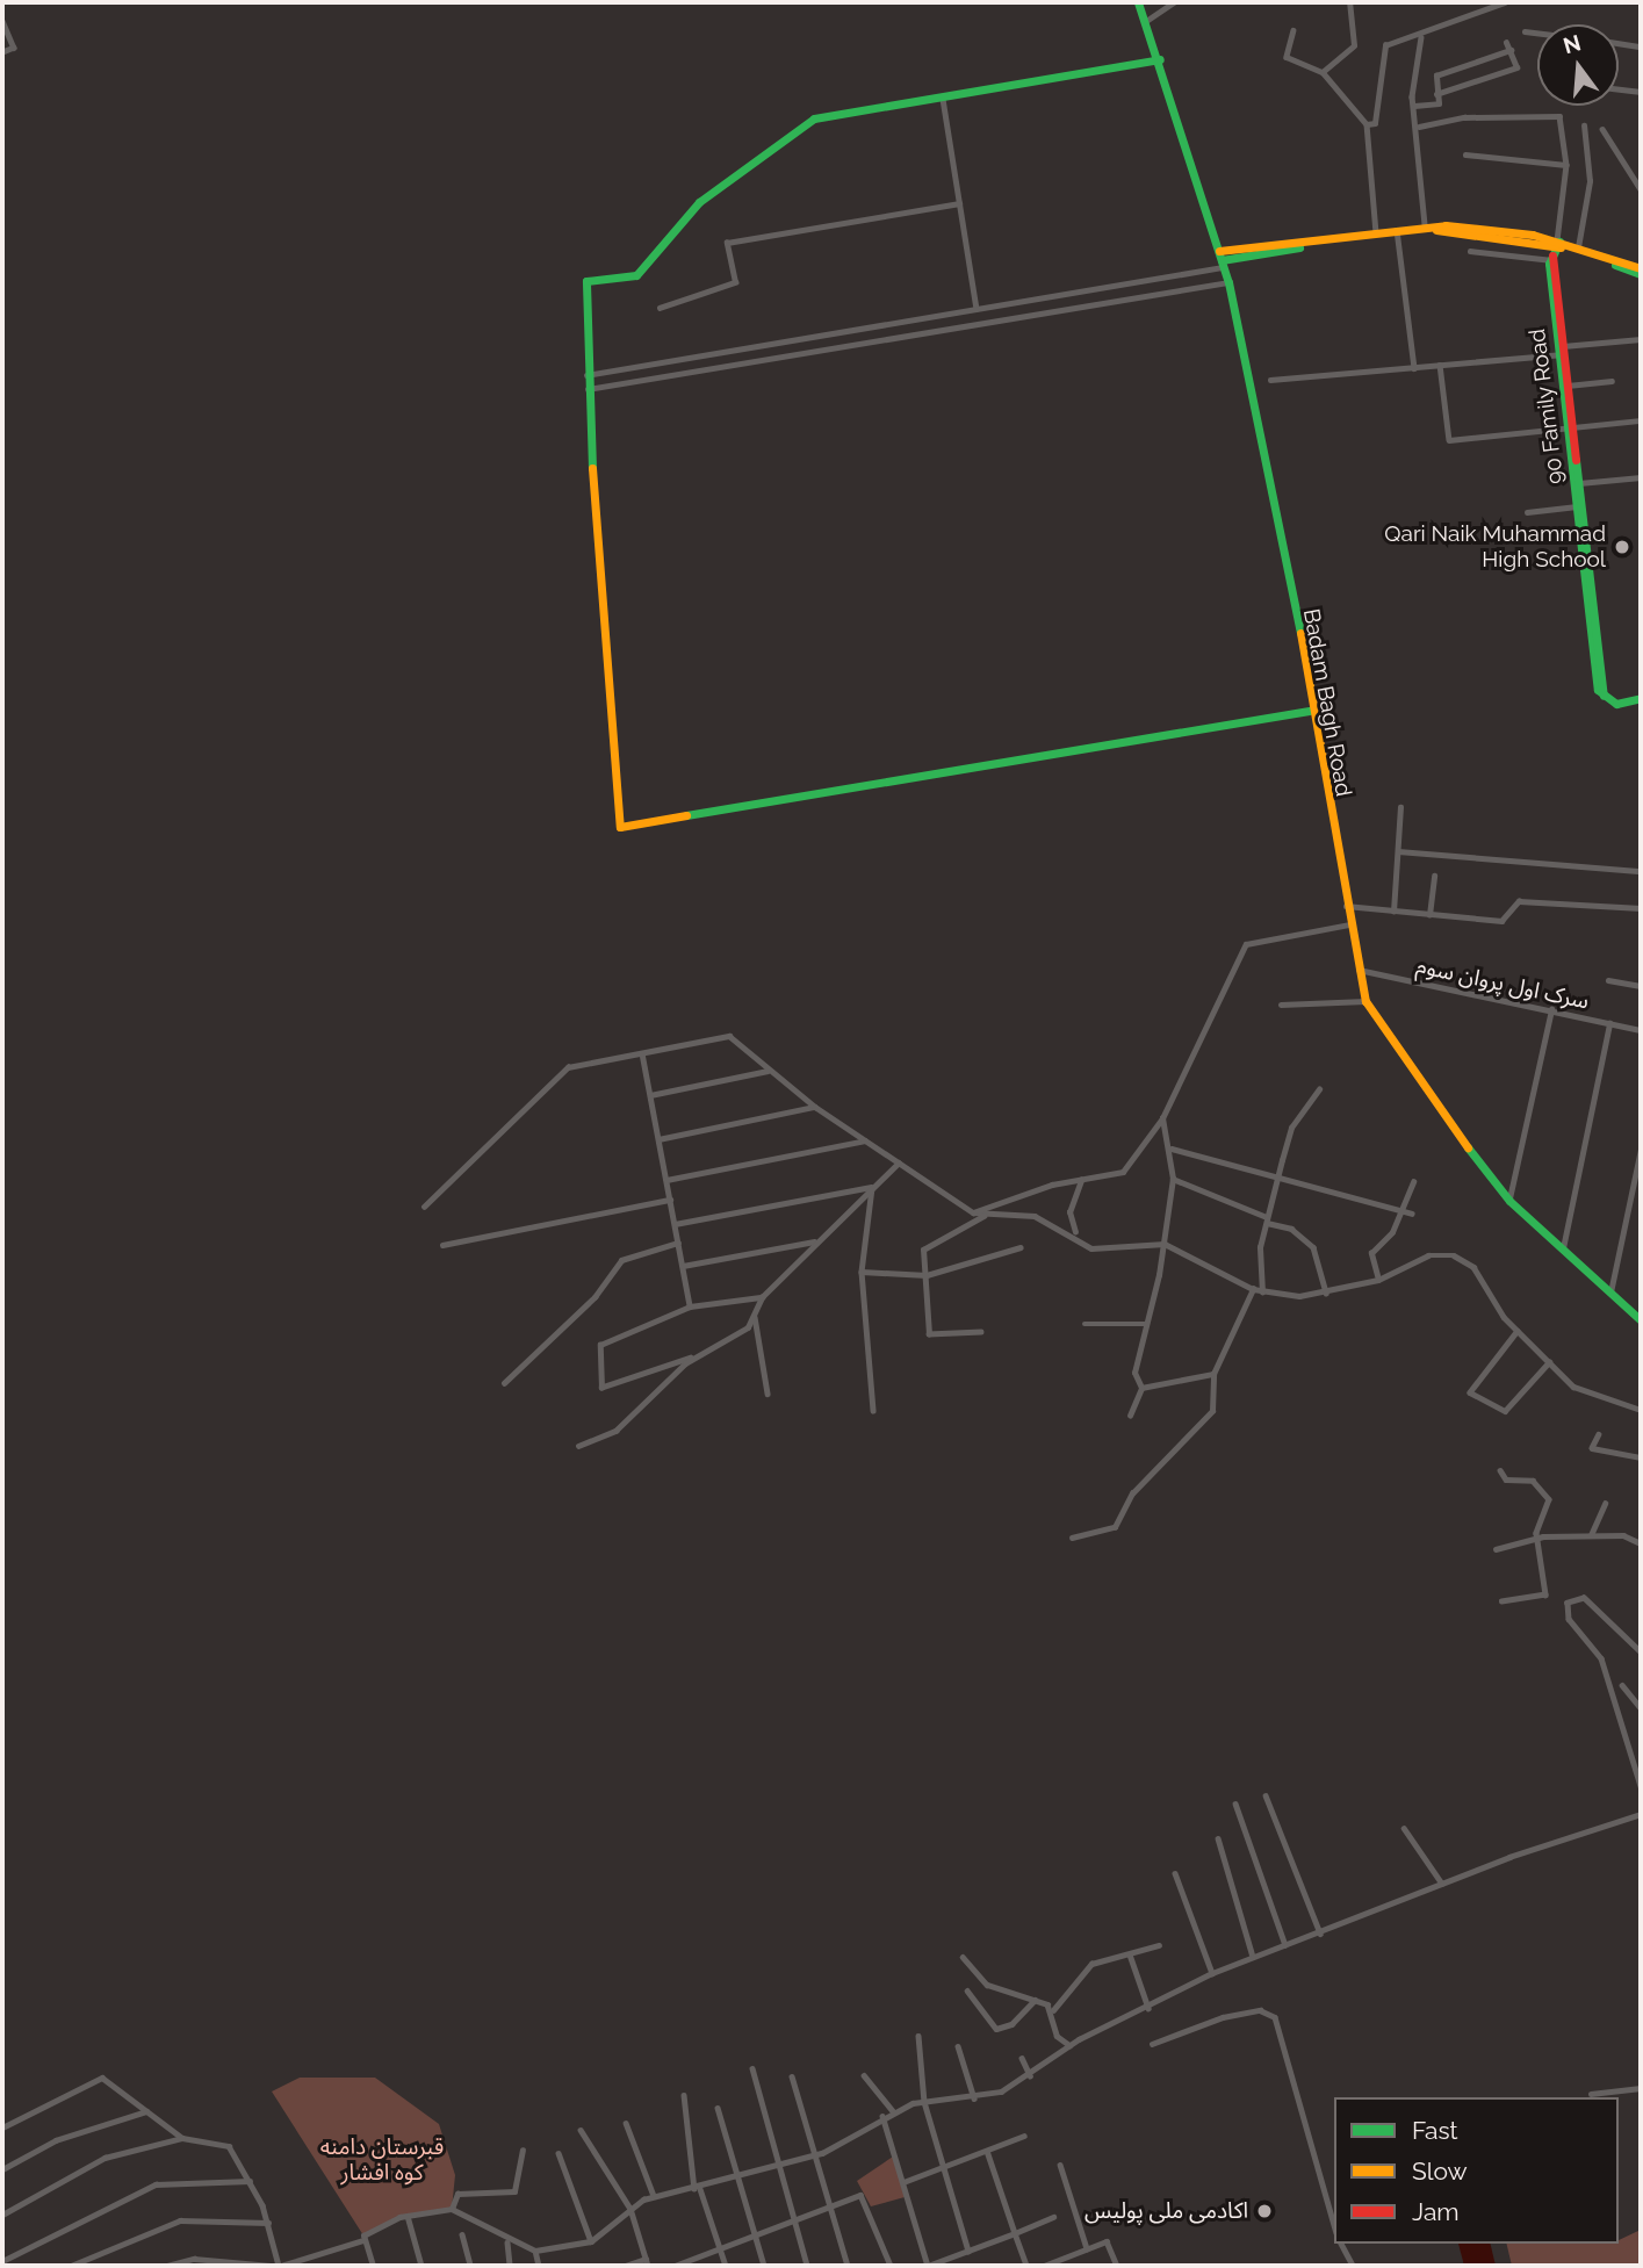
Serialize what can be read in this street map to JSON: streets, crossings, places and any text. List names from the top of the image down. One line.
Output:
{"streets":{"street":["90 Family Road","Badam Bagh Road","سرک اول پروان سوم"]},"crossings":[["Badam Bagh Road","سرک اول پروان سوم"]],"parks":["قبرستان دامنه کوه افشار"],"places":["Qari Naik Muhammad High School","اکادمی ملی پولیس"],"legend":["Fast","Slow","Jam"],"north":"top"}
